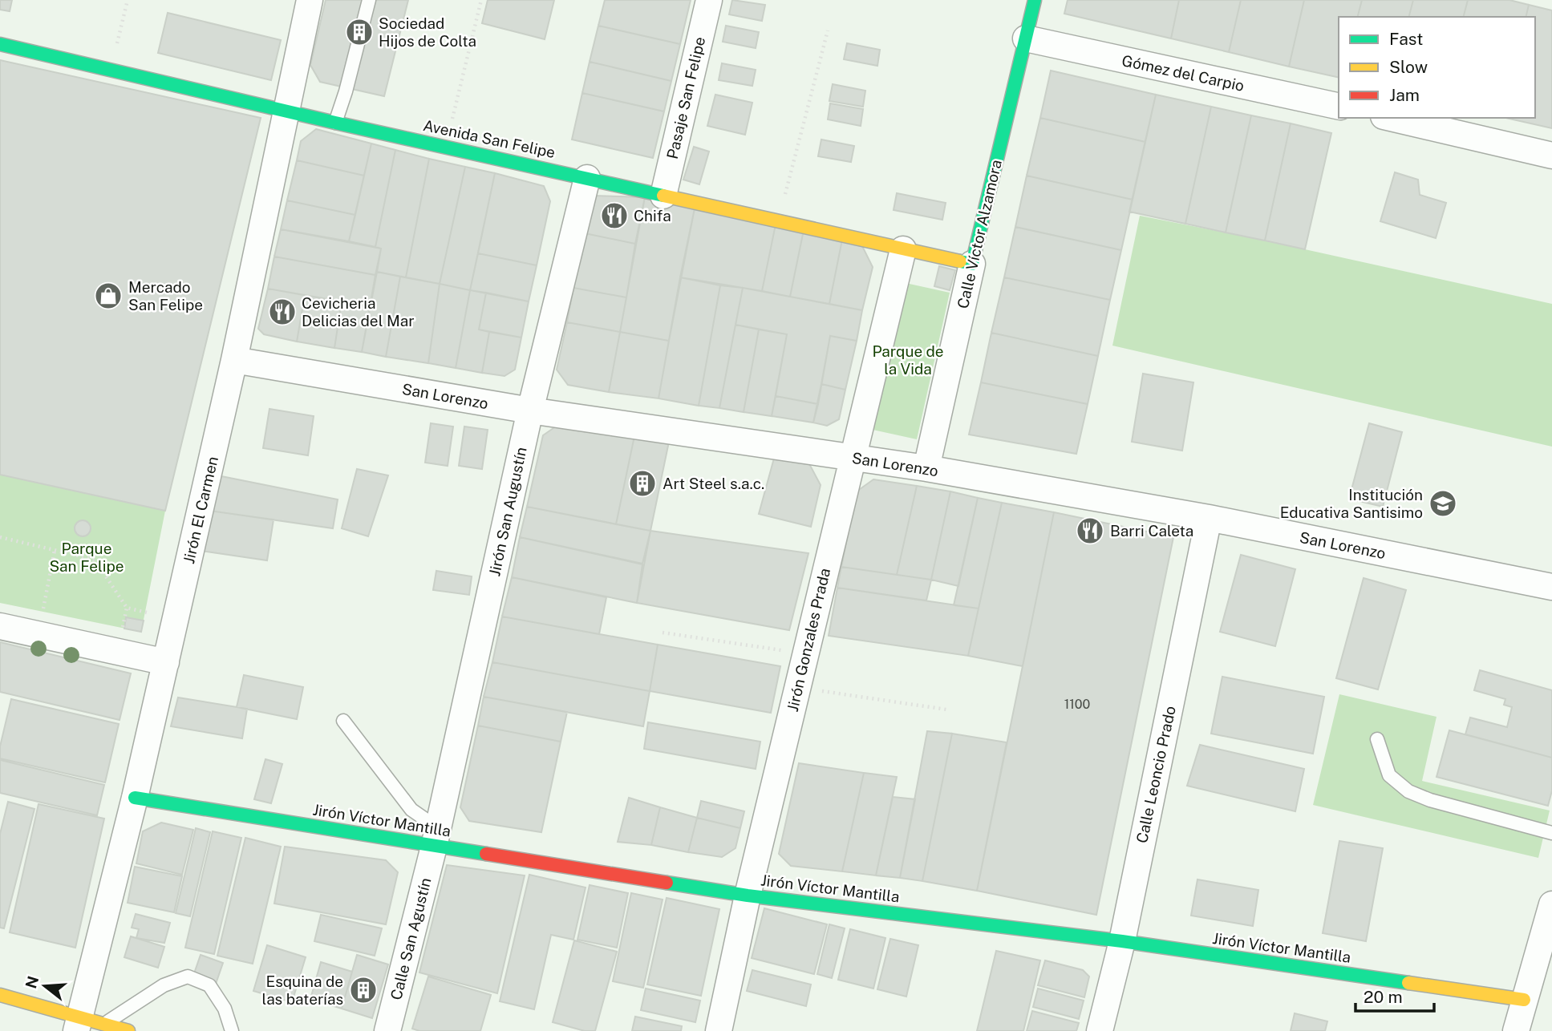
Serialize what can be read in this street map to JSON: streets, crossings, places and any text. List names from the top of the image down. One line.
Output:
{"streets":{"street":["Gómez del Carpio","Pasaje San Felipe","Avenida San Felipe","Calle Víctor Alzamora","San Lorenzo","Jirón El Carmen","Jirón San Augustín","Jirón Gonzales Prada","Calle Leoncio Prado","Jirón Víctor Mantilla","Calle San Agustín"]},"crossings":[["Gómez del Carpio","Calle Víctor Alzamora"],["Pasaje San Felipe","Avenida San Felipe"],["Avenida San Felipe","Calle Víctor Alzamora"],["Avenida San Felipe","Jirón El Carmen"],["Avenida San Felipe","Jirón San Augustín"],["Avenida San Felipe","Jirón Gonzales Prada"],["Calle Víctor Alzamora","San Lorenzo"],["San Lorenzo","Jirón El Carmen"],["San Lorenzo","Jirón San Augustín"],["San Lorenzo","Jirón Gonzales Prada"],["San Lorenzo","Calle Leoncio Prado"],["Jirón El Carmen","Jirón Víctor Mantilla"],["Jirón San Augustín","Jirón Víctor Mantilla"],["Jirón San Augustín","Calle San Agustín"],["Jirón Gonzales Prada","Jirón Víctor Mantilla"],["Calle Leoncio Prado","Jirón Víctor Mantilla"],["Jirón Víctor Mantilla","Calle San Agustín"]],"parks":["Parque de la Vida","Parque San Felipe"],"places":{"building":["Sociedad Hijos de Colta","Art Steel s.a.c.","Esquina de las baterías"],"restaurant":["Chifa","Cevicheria Delicias del Mar","Barri Caleta"],"shop":["Mercado San Felipe"],"school or university":["Institución Educativa Santisimo"]},"house_numbers":["1100"],"legend":["Fast","Slow","Jam"],"scale_bar":"20 m","north":"left"}
